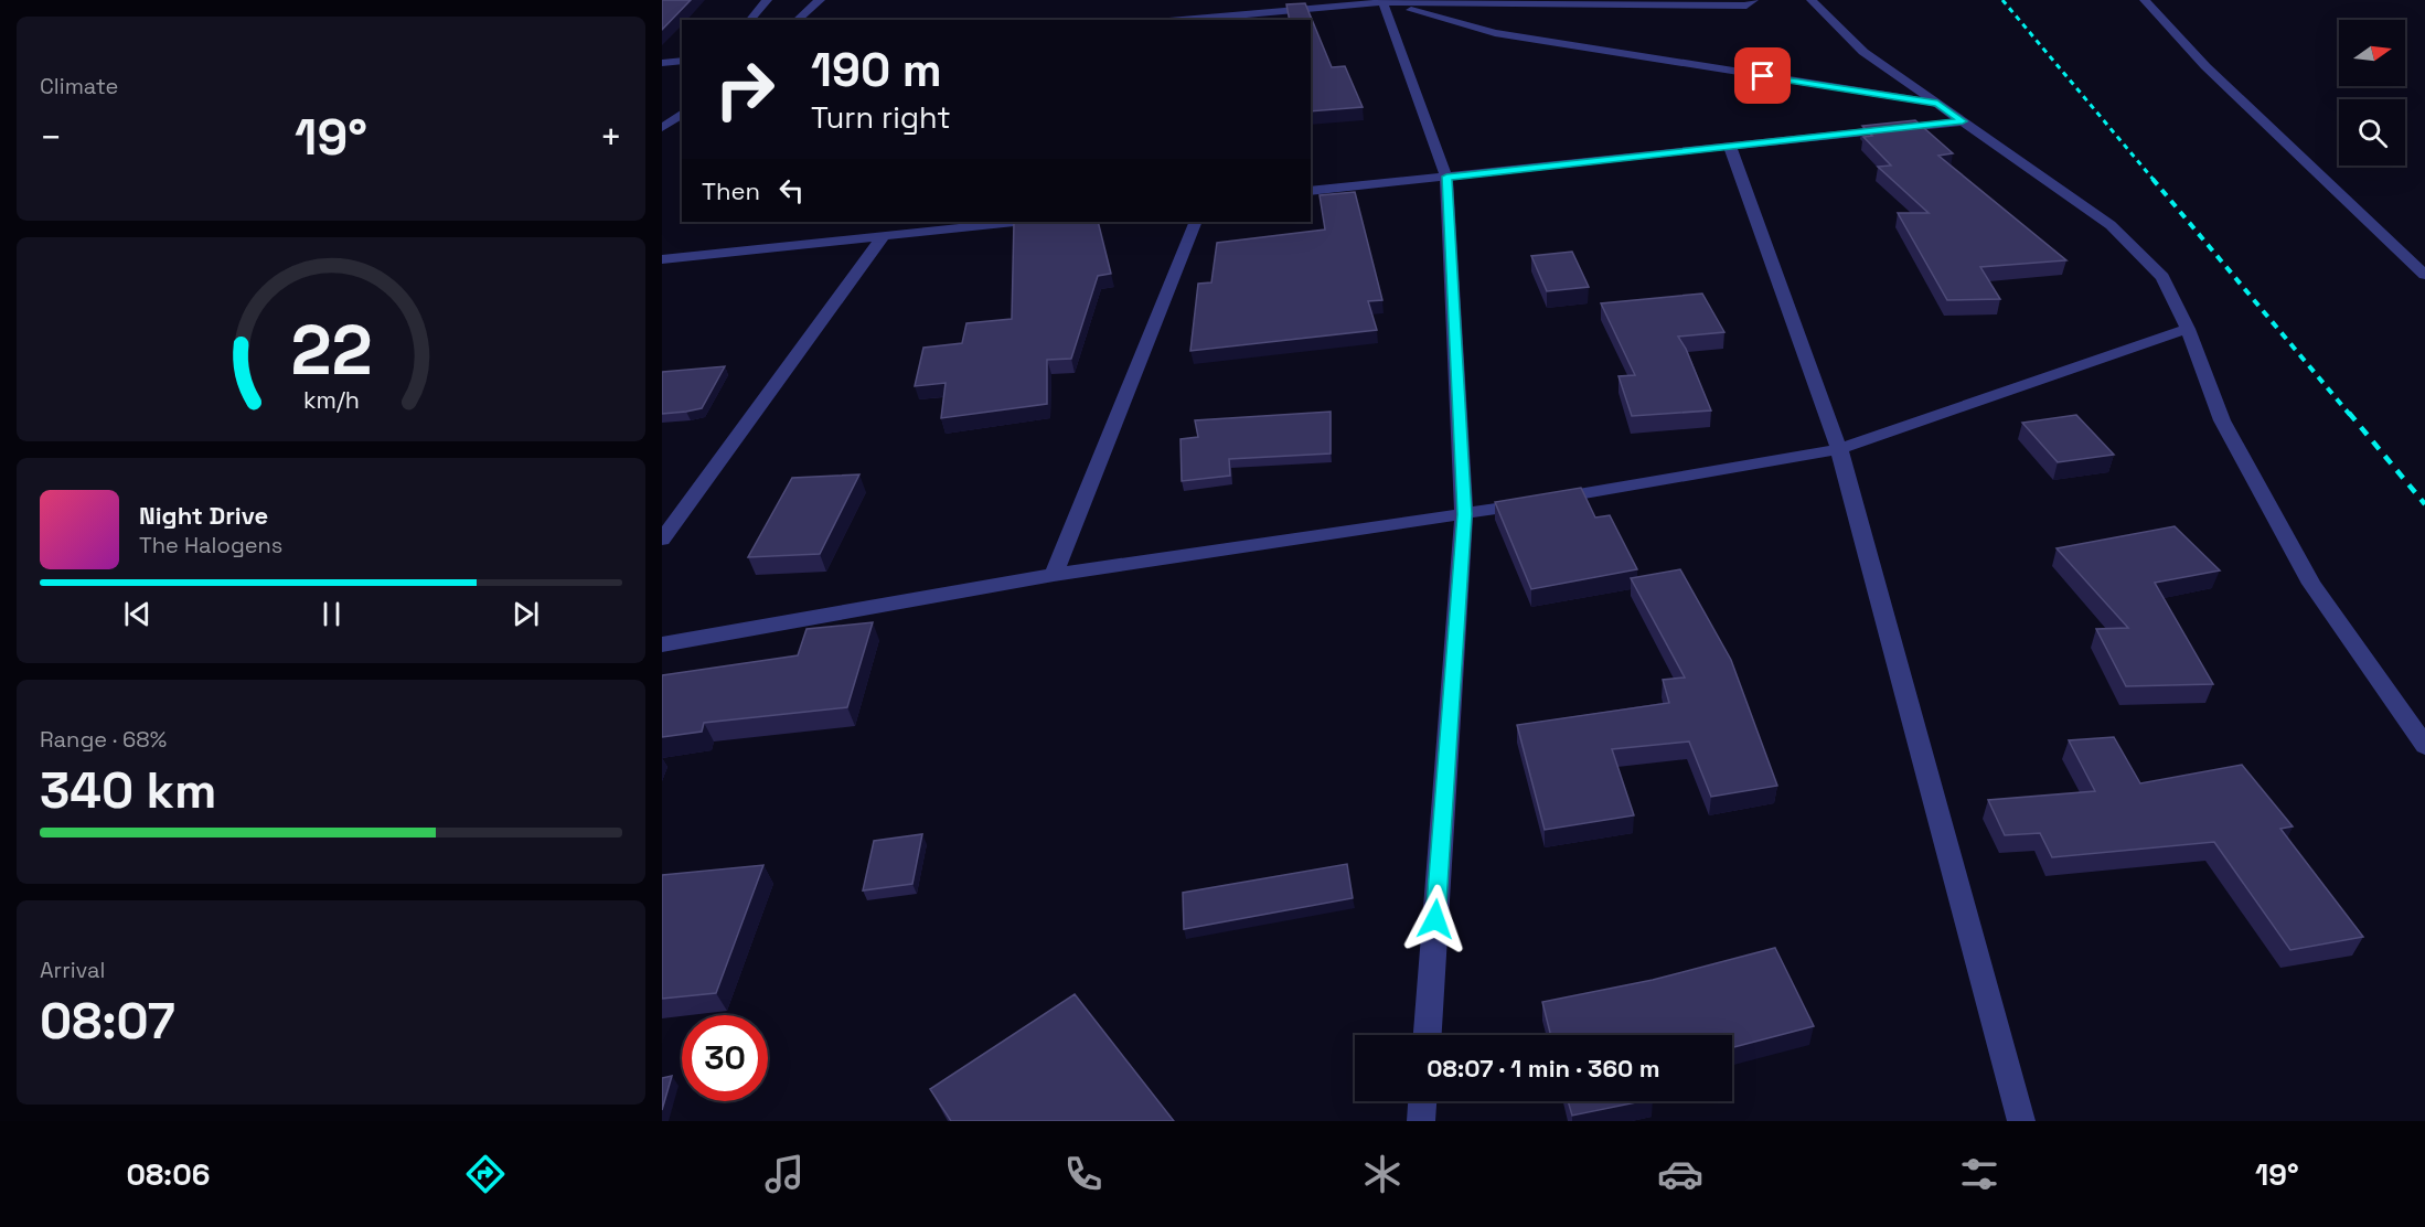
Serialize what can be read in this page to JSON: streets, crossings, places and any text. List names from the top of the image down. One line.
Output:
{"north":"right","page":{"tile":["Climate",["Range · 68%","340 km"],["Arrival","08:07"]],"turn":["190 m","Turn right"],"heat":["−","19°","+"],"then":"Then","song":["Night Drive","The Halogens"],"limit":"30","trip":"08:07 · 1 min · 360 m","tabs":["08:06","19°"],"gauge":["22","km/h"]}}
